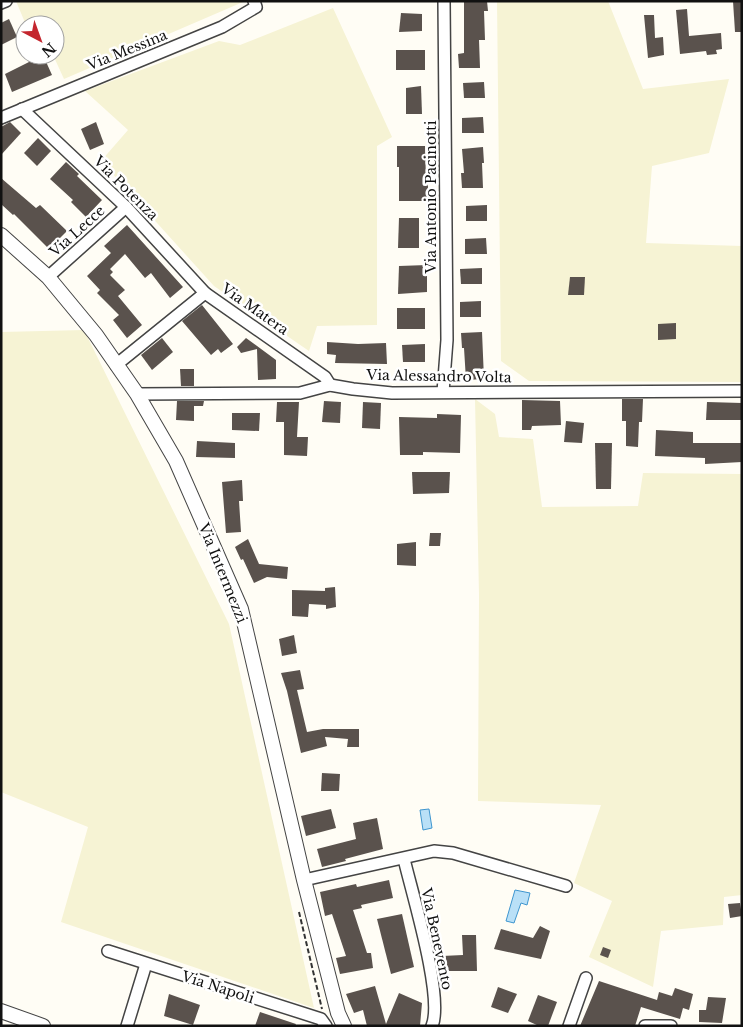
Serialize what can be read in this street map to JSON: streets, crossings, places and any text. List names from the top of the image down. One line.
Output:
{"streets":{"street":["Via Messina","Via Potenza","Via Antonio Pacinotti","Via Lecce","Via Matera","Via Alessandro Volta","Via Intermezzi","Via Benevento","Via Napoli"]},"crossings":[["Via Messina","Via Potenza"],["Via Potenza","Via Lecce"],["Via Potenza","Via Matera"],["Via Antonio Pacinotti","Via Alessandro Volta"],["Via Lecce","Via Intermezzi"],["Via Matera","Via Alessandro Volta"],["Via Matera","Via Intermezzi"],["Via Alessandro Volta","Via Intermezzi"]],"north":"bottom right"}
